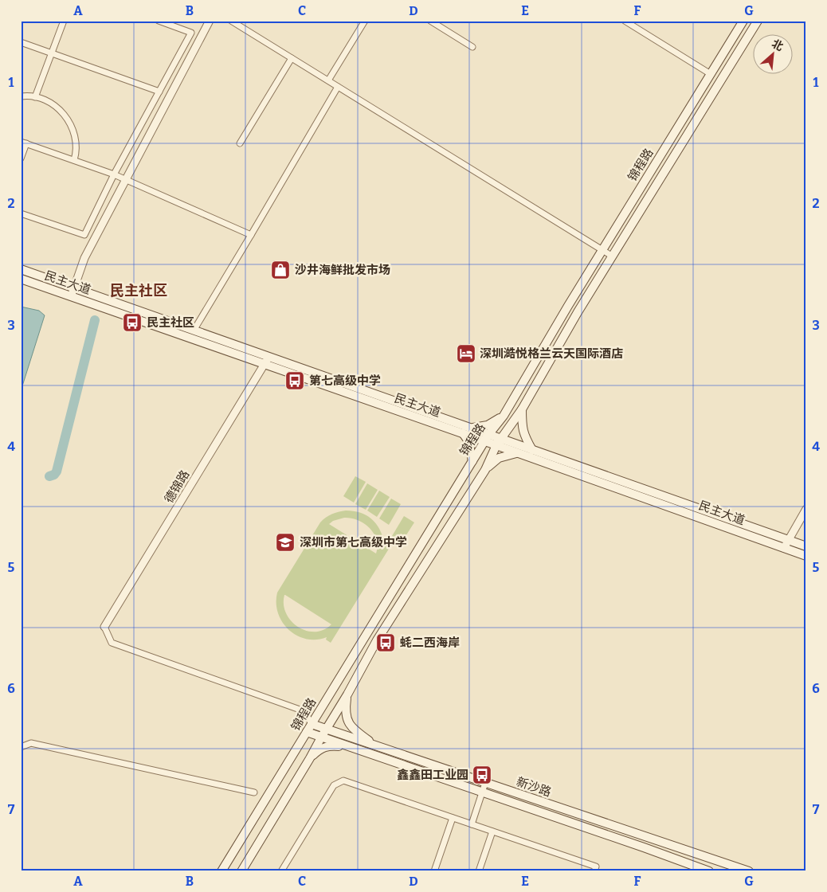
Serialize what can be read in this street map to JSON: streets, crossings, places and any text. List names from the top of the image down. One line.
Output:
{"streets":{"main road":["锦程路","民主大道","新沙路"],"street":["德锦路"]},"crossings":[["锦程路","民主大道"],["锦程路","新沙路"],["民主大道","德锦路"]],"districts":["民主社区"],"places":{"shop":["沙井海鲜批发市场"],"bus stop":["民主社区","第七高级中学","蚝二西海岸","鑫鑫田工业园"],"hotel":["深圳澔悦格兰云天国际酒店"],"school or university":["深圳市第七高级中学"]},"north":"top right","grid":{"columns":["A","B","C","D","E","F","G"],"rows":["1","2","3","4","5","6","7"]}}
